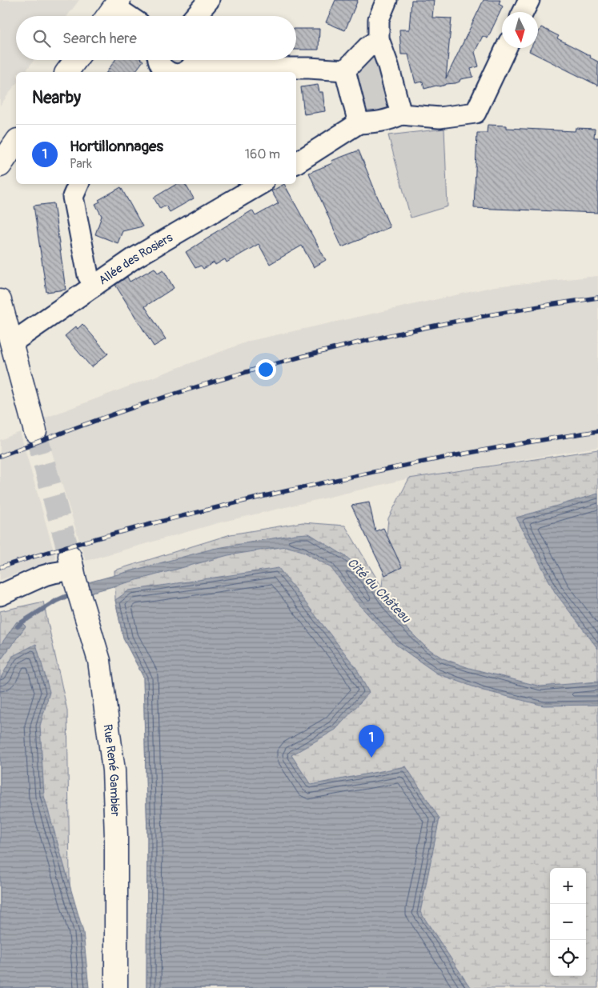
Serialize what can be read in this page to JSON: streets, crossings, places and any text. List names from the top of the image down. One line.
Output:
{"streets":{"street":["Allée des Rosiers","Rue René Gambier"]},"water":["Cité du Château"],"north":"bottom","page":{"search":"Search here","heading":"Nearby","list":[{"mark":"1","name":"Hortillonnages","note":"Park","value":"160 m"}],"pins":"1","map_buttons":["+","−"]}}
